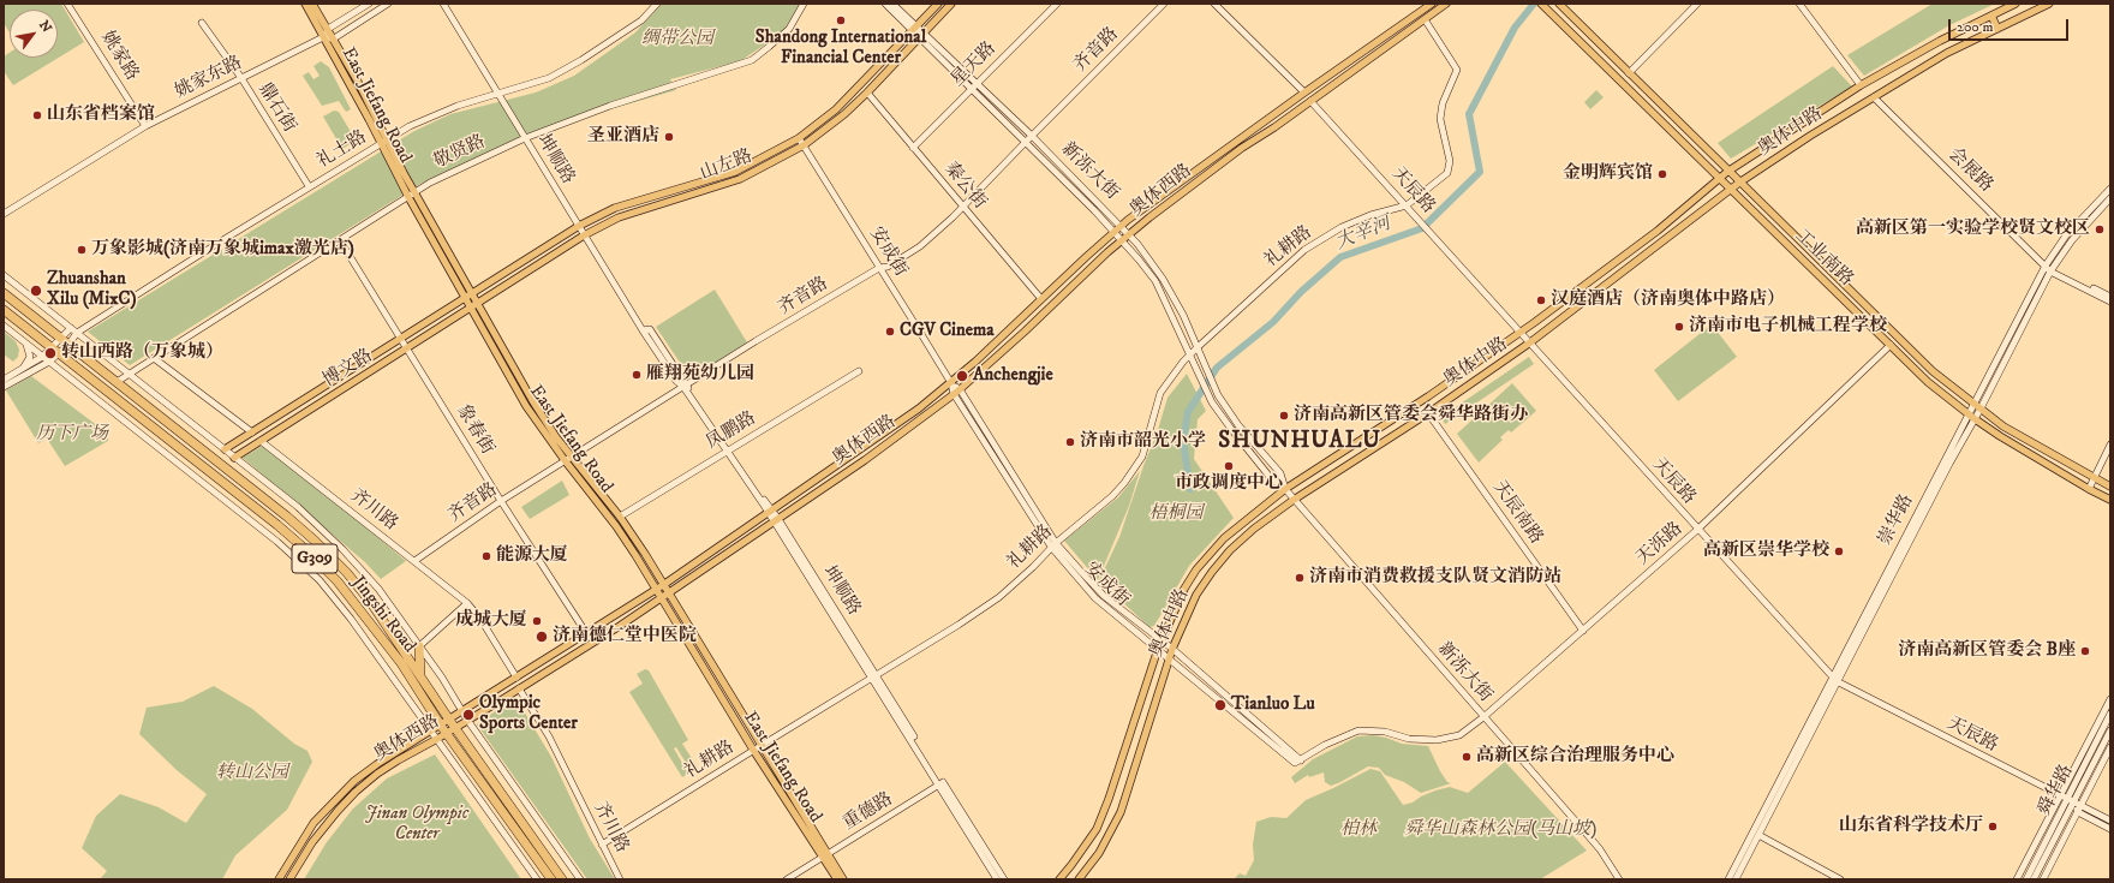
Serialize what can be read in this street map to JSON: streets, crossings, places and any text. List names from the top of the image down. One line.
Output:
{"streets":{"highway":["G309","Jingshi Road"],"main road":["East Jiefang Road","奥体中路","山左路","奥体西路","工业南路","博文路"],"street":["齐音路","姚家路","星天路","姚家东路","鼎石街","礼士路","敬贤路","坤顺路","会展路","新泺大街","秦公街","天辰路","礼耕路","安成街","象春街","凤鹏路","齐川路","天辰南路","崇华路","天泺路","舜华路","重德路"]},"crossings":[["齐音路","East Jiefang Road"],["齐音路","坤顺路"],["齐音路","新泺大街"],["齐音路","秦公街"],["齐音路","安成街"],["齐音路","象春街"],["齐音路","齐川路"],["姚家路","姚家东路"],["星天路","新泺大街"],["星天路","秦公街"],["姚家东路","East Jiefang Road"],["姚家东路","鼎石街"],["East Jiefang Road","礼士路"],["East Jiefang Road","敬贤路"],["East Jiefang Road","山左路"],["East Jiefang Road","奥体西路"],["East Jiefang Road","礼耕路"],["East Jiefang Road","博文路"],["East Jiefang Road","凤鹏路"],["East Jiefang Road","重德路"],["鼎石街","礼士路"],["奥体中路","会展路"],["奥体中路","新泺大街"],["奥体中路","天辰路"],["奥体中路","安成街"],["奥体中路","工业南路"],["奥体中路","天辰南路"],["礼士路","坤顺路"],["礼士路","Jingshi Road"],["敬贤路","坤顺路"],["敬贤路","象春街"],["敬贤路","Jingshi Road"],["坤顺路","山左路"],["坤顺路","奥体西路"],["坤顺路","礼耕路"],["坤顺路","凤鹏路"],["坤顺路","重德路"],["山左路","新泺大街"],["山左路","秦公街"],["山左路","安成街"],["山左路","博文路"],["会展路","崇华路"],["新泺大街","奥体西路"],["新泺大街","礼耕路"],["新泺大街","天泺路"],["秦公街","奥体西路"],["奥体西路","天辰路"],["奥体西路","安成街"],["奥体西路","象春街"],["奥体西路","齐川路"],["奥体西路","G309"],["奥体西路","Jingshi Road"],["天辰路","礼耕路"],["天辰路","崇华路"],["天辰路","天泺路"],["天辰路","舜华路"],["礼耕路","安成街"],["礼耕路","齐川路"],["安成街","天泺路"],["工业南路","崇华路"],["工业南路","天泺路"],["博文路","象春街"],["博文路","齐川路"],["博文路","Jingshi Road"],["天辰南路","天泺路"],["G309","Jingshi Road"]],"districts":["SHUNHUALU"],"water":["大辛河"],"parks":["绸带公园","历下广场","梧桐园","转山公园","Jinan Olympic Center","柏林","舜华山森林公园(马山坡)"],"places":["Shandong International Financial Center","山东省档案馆","圣亚酒店","金明辉宾馆","高新区第一实验学校贤文校区","万象影城(济南万象城imax激光店)","Zhuanshan Xilu (MixC)","汉庭酒店（济南奥体中路店）","济南市电子机械工程学校","CGV Cinema","转山西路（万象城）","雁翔苑幼儿园","Anchengjie","济南高新区管委会舜华路街办","济南市韶光小学","市政调度中心","高新区崇华学校","能源大厦","济南市消费救援支队贤文消防站","成城大厦","济南德仁堂中医院","济南高新区管委会 B座","Tianluo Lu","Olympic Sports Center","高新区综合治理服务中心","山东省科学技术厅"],"scale_bar":"200 m","north":"top right"}
